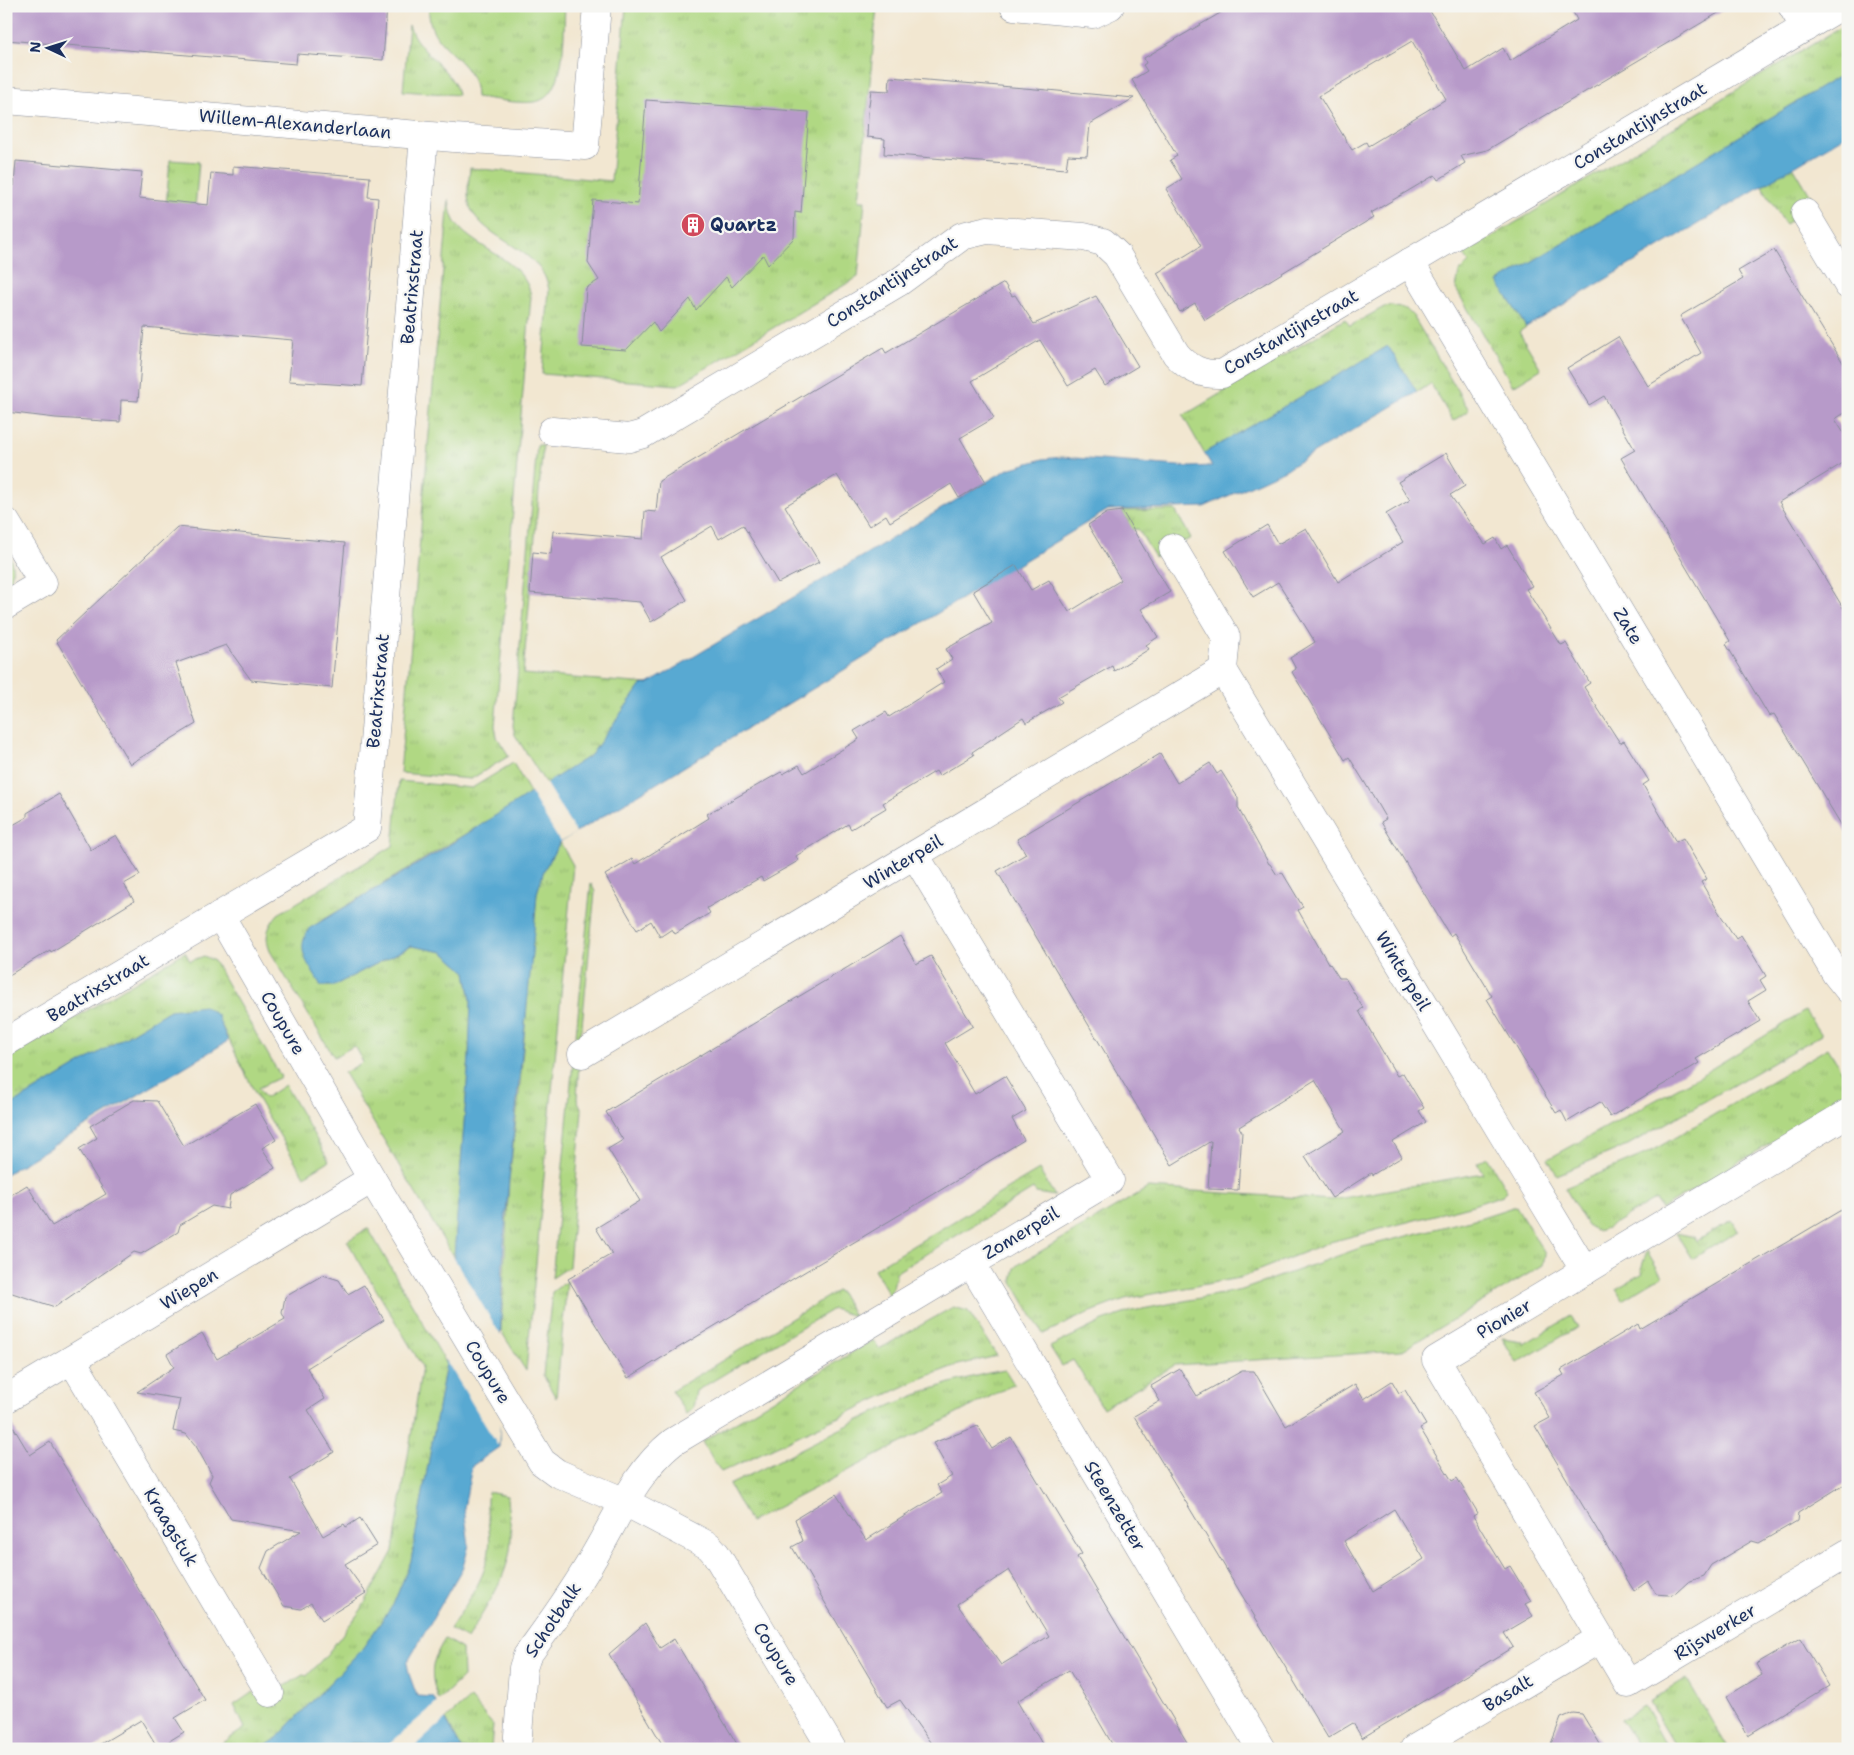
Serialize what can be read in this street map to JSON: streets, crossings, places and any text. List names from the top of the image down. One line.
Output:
{"streets":{"street":["Willem-Alexanderlaan","Constantijnstraat","Beatrixstraat","Zate","Winterpeil","Coupure","Zomerpeil","Wiepen","Pionier","Steenzetter","Kraagstuk","Schotbalk","Rijswerker","Basalt"]},"crossings":[["Willem-Alexanderlaan","Beatrixstraat"],["Constantijnstraat","Zate"],["Beatrixstraat","Coupure"],["Winterpeil","Zomerpeil"],["Winterpeil","Pionier"],["Coupure","Zomerpeil"],["Coupure","Wiepen"],["Coupure","Schotbalk"],["Zomerpeil","Steenzetter"],["Zomerpeil","Schotbalk"],["Wiepen","Kraagstuk"],["Pionier","Rijswerker"],["Pionier","Basalt"],["Rijswerker","Basalt"]],"places":{"building":["Quartz"]},"north":"left"}
